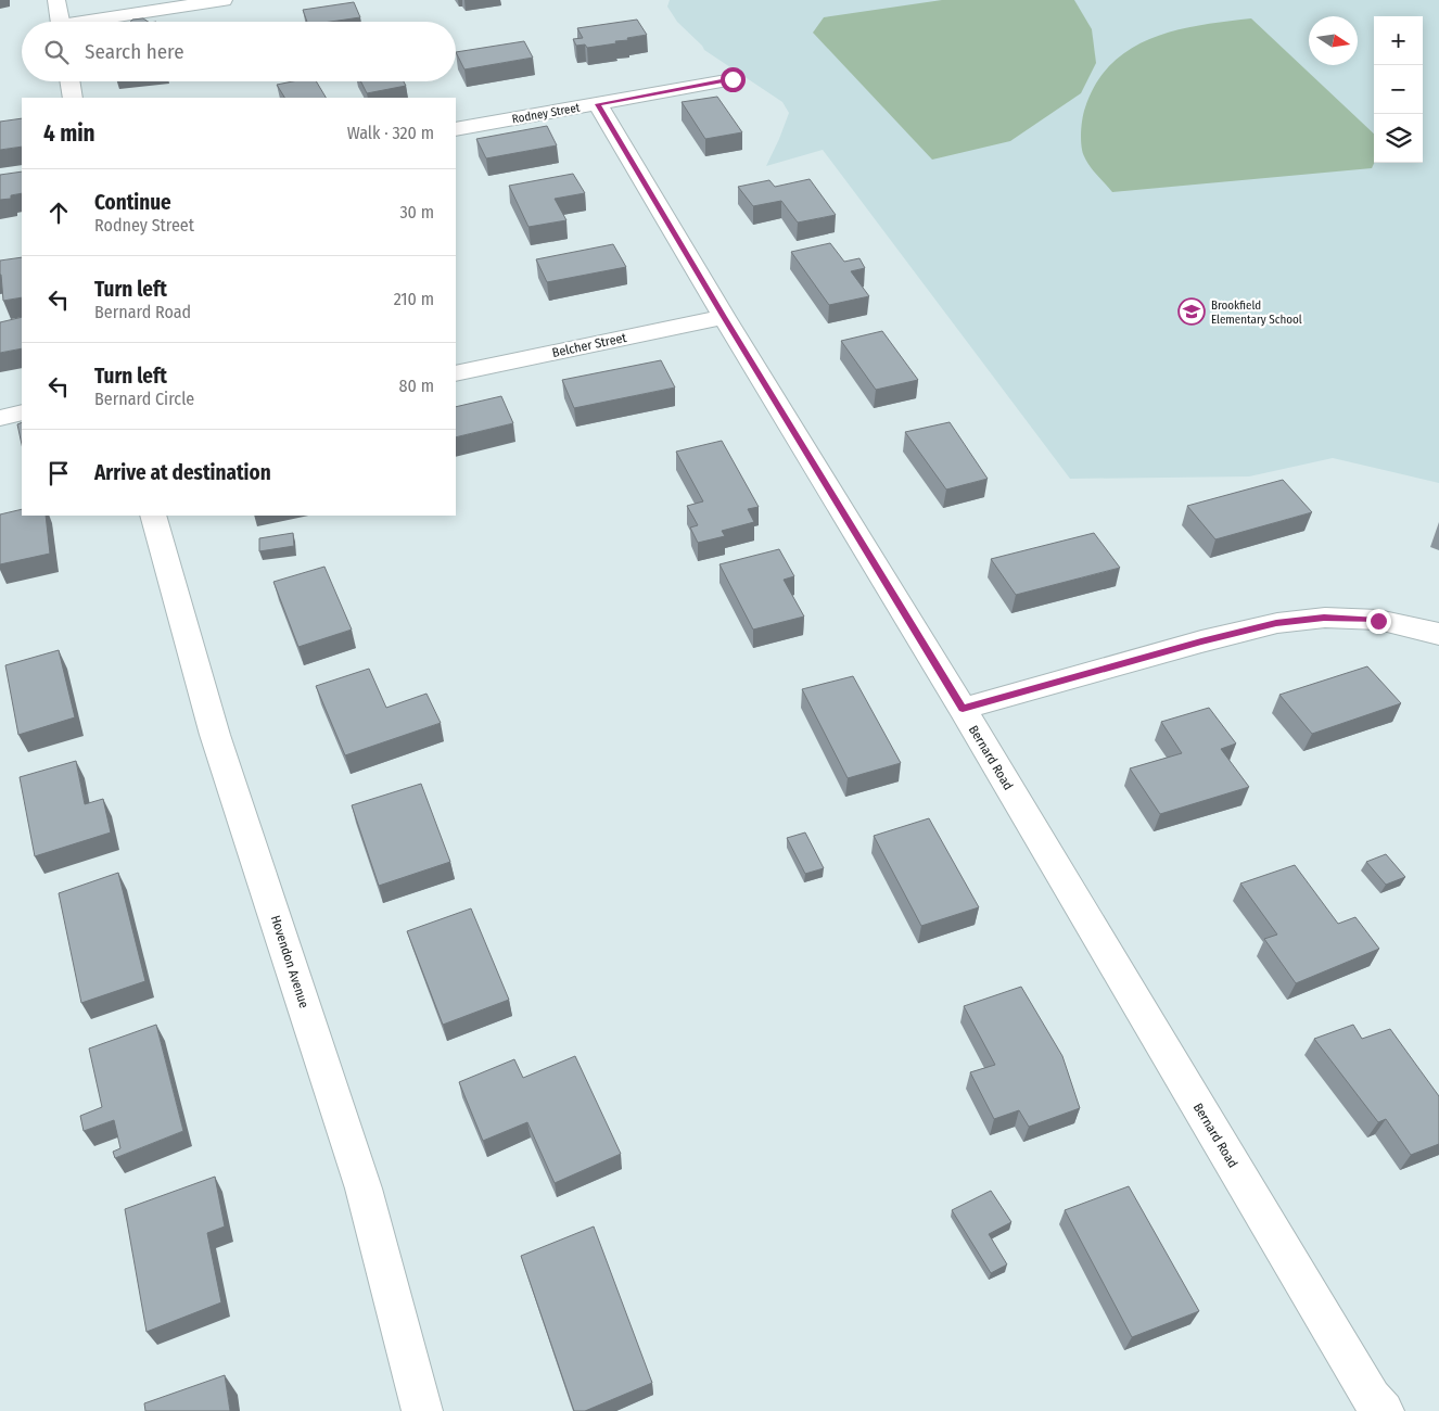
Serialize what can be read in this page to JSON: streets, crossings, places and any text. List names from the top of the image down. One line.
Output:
{"streets":{"street":["Rodney Street","Belcher Street","Bernard Road","Hovendon Avenue"]},"crossings":[["Rodney Street","Bernard Road"],["Belcher Street","Bernard Road"]],"places":{"school or university":["Brookfield Elementary School"]},"north":"right","page":{"map_buttons":["+","−"],"search":"Search here","heading":["4 min","Walk · 320 m"],"list":[["Continue","Rodney Street","30 m"],["Turn left","Bernard Road","210 m"],["Turn left","Bernard Circle","80 m"],"Arrive at destination"]}}
